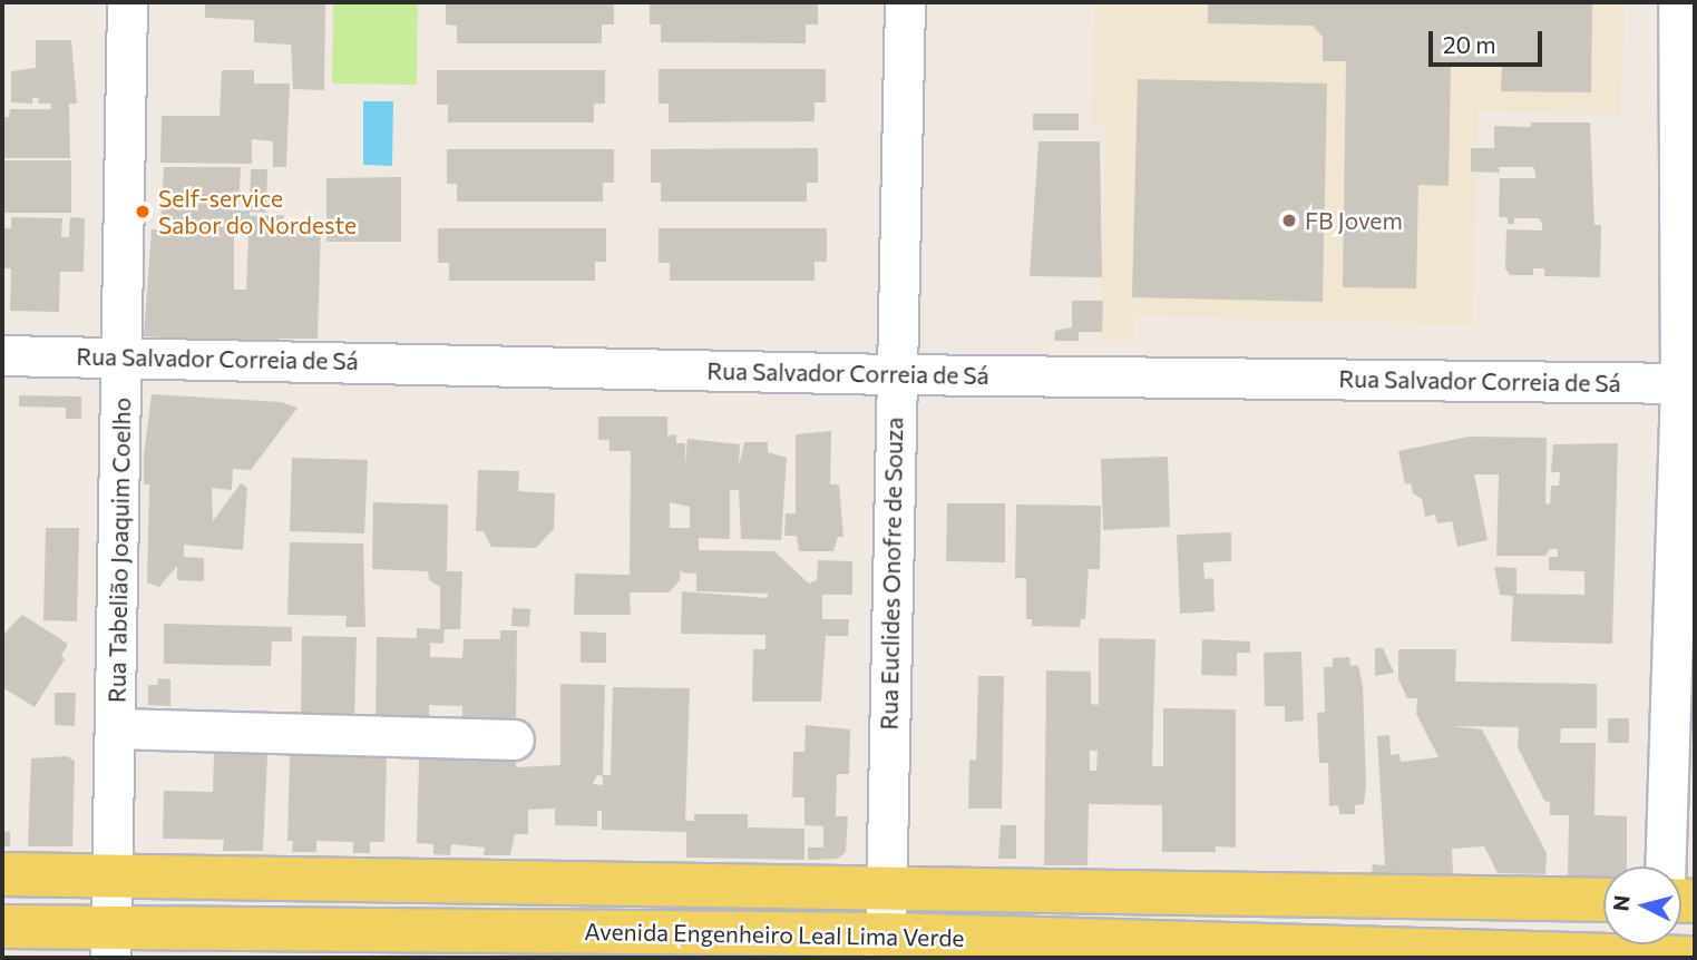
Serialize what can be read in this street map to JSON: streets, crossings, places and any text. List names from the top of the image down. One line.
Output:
{"streets":{"main road":["Avenida Engenheiro Leal Lima Verde"],"street":["Rua Salvador Correia de Sá","Rua Tabelião Joaquim Coelho","Rua Euclides Onofre de Souza"]},"crossings":[["Rua Salvador Correia de Sá","Rua Tabelião Joaquim Coelho"],["Rua Salvador Correia de Sá","Rua Euclides Onofre de Souza"],["Rua Tabelião Joaquim Coelho","Avenida Engenheiro Leal Lima Verde"],["Rua Euclides Onofre de Souza","Avenida Engenheiro Leal Lima Verde"]],"places":["Self-service Sabor do Nordeste","FB Jovem"],"scale_bar":"20 m","north":"left"}
